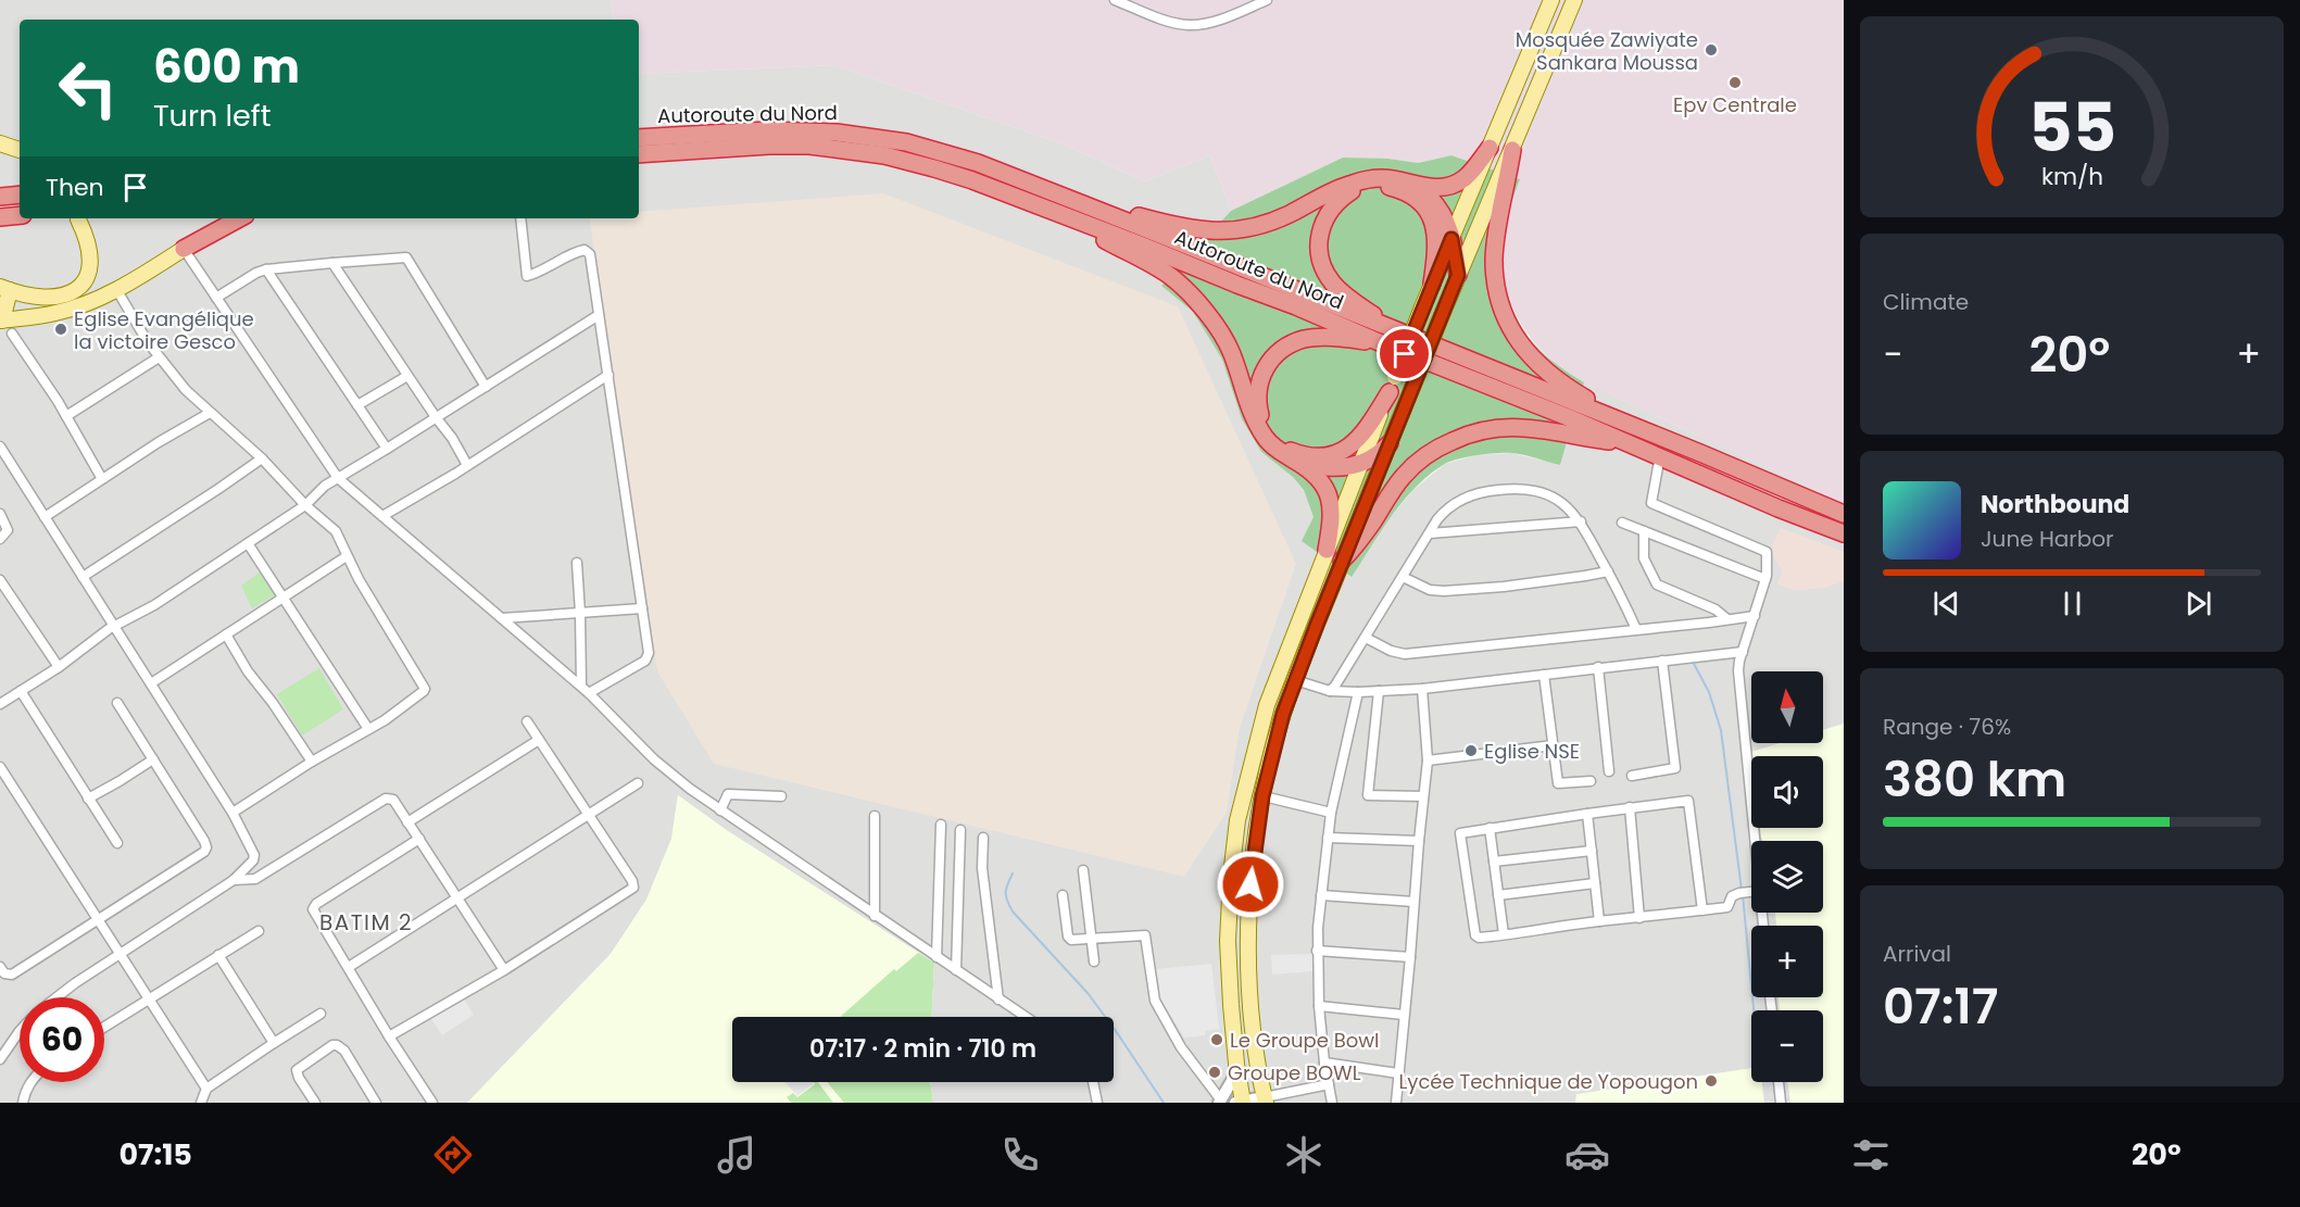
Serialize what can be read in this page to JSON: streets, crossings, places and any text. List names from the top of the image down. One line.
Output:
{"streets":{"highway":["Autoroute du Nord"]},"districts":["BATIM 2"],"places":["Mosquée Zawiyate Sankara Moussa","Epv Centrale","Eglise Evangélique la victoire Gesco","Eglise NSE","Le Groupe Bowl","Groupe BOWL","Lycée Technique de Yopougon"],"north":"top","page":{"turn":["600 m","Turn left"],"then":"Then","tile":["Climate",["Range · 76%","380 km"],["Arrival","07:17"]],"heat":["−","20°","+"],"song":["Northbound","June Harbor"],"map_buttons":["+","−"],"limit":"60","trip":"07:17 · 2 min · 710 m","tabs":["07:15","20°"],"gauge":["55","km/h"]}}
